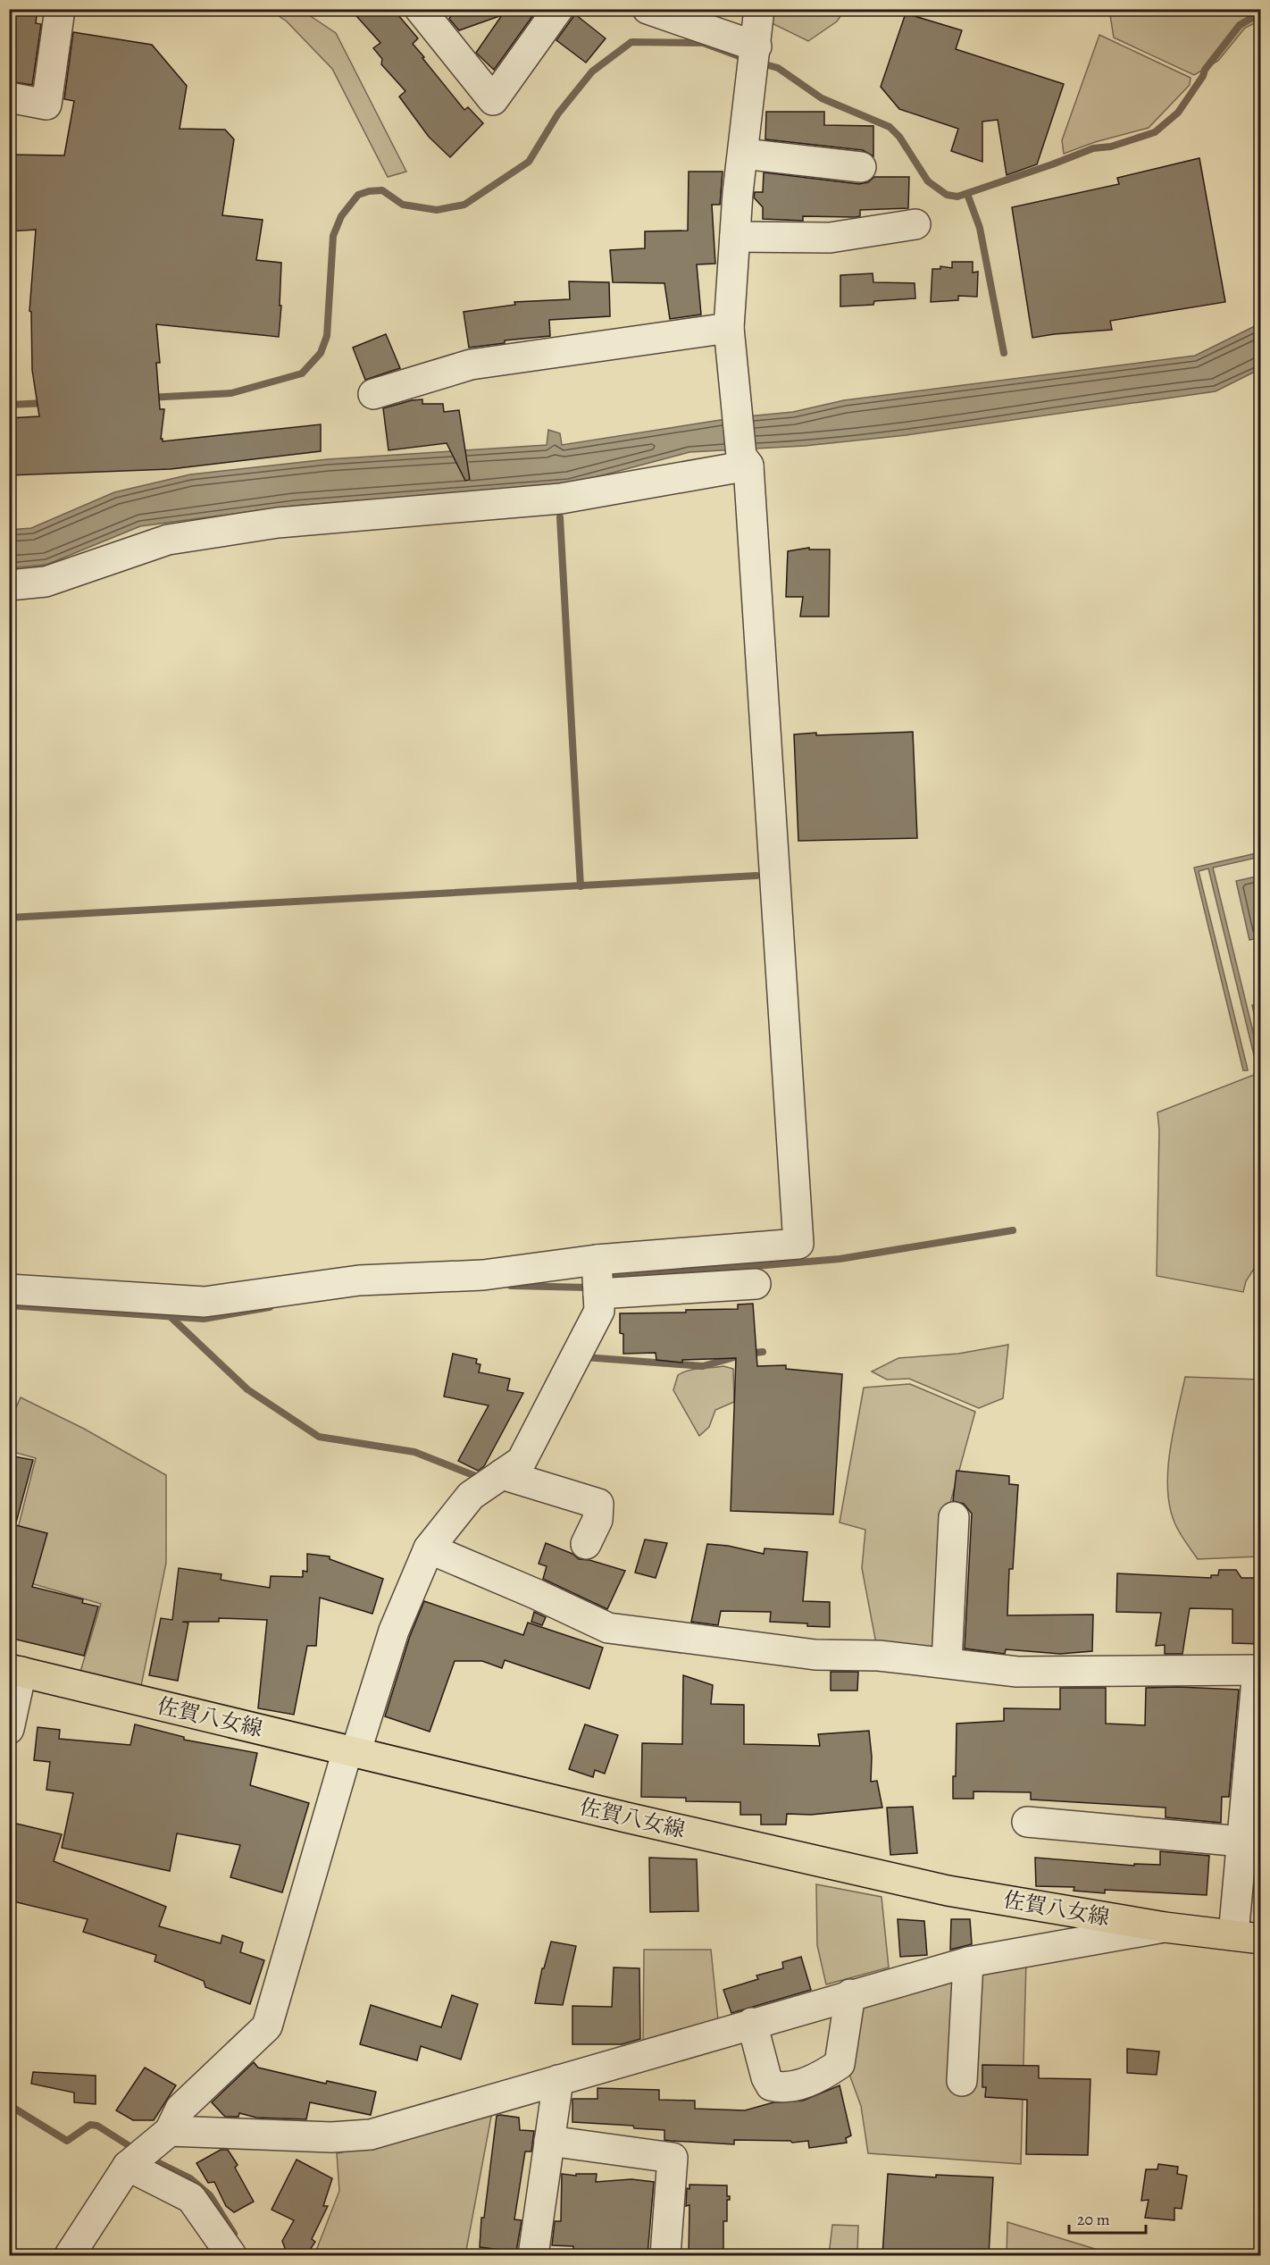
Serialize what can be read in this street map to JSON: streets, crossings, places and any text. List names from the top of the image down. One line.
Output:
{"streets":{"main road":["佐賀八女線"]},"scale_bar":"20 m"}
